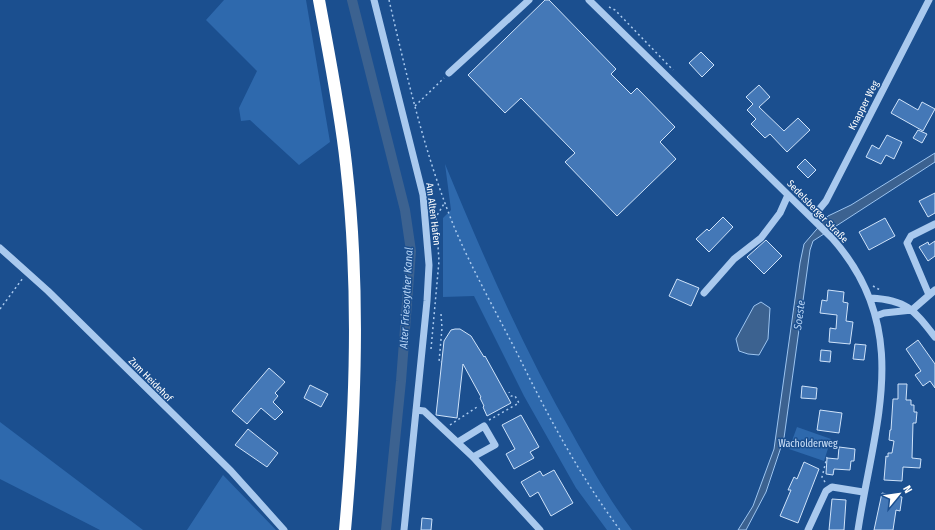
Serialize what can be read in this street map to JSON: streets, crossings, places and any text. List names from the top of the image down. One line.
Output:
{"streets":{"street":["Knapper Weg","Sedelsberger Straße","Am Alten Hafen","Zum Heidehof"]},"crossings":[["Knapper Weg","Sedelsberger Straße"]],"water":["Alter Friesoyther Kanal","Soeste"],"parks":["Wacholderweg"],"north":"top right"}
